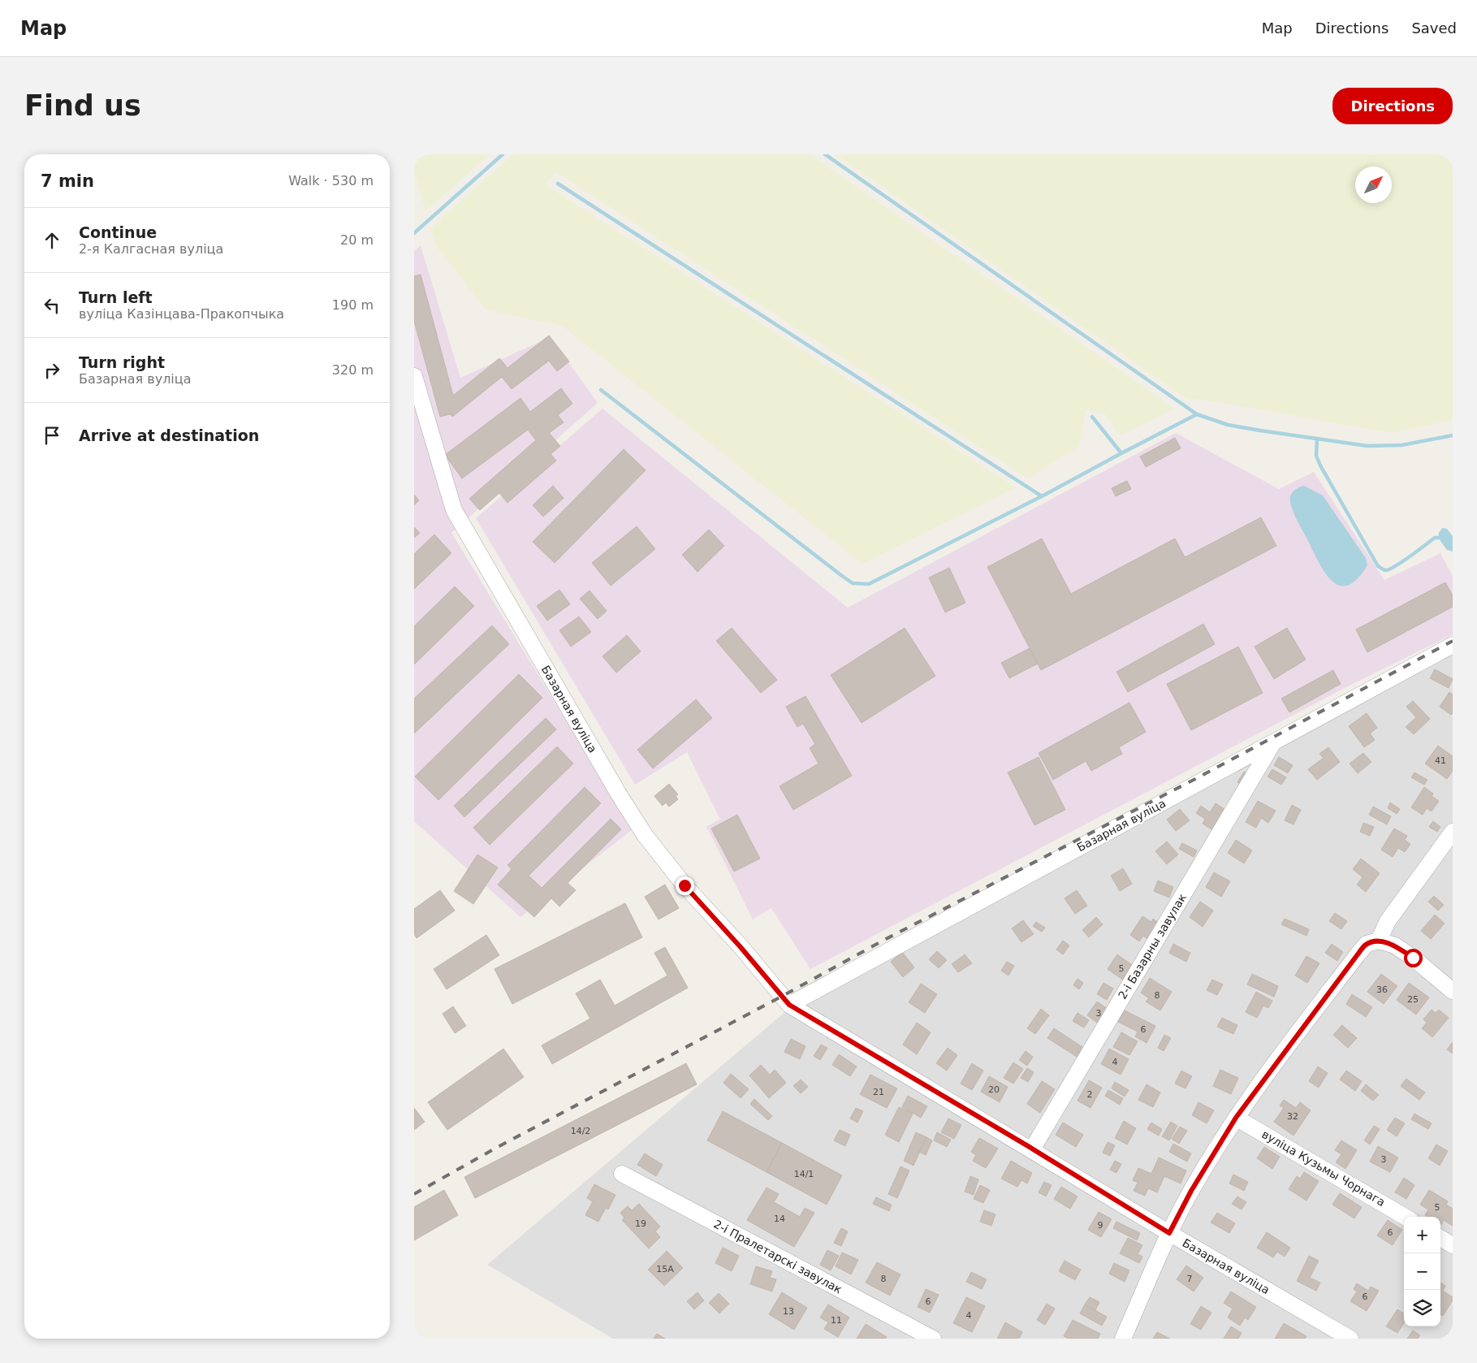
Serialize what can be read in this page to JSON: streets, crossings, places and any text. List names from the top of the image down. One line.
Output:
{"streets":{"street":["Базарная вуліца","2-і Базарны завулак","вуліца Кузьмы Чорнага","2-і Пралетарскі завулак"]},"crossings":[["Базарная вуліца","2-і Базарны завулак"]],"house_numbers":["41","5","36","8","25","3","6","4","20","21","2","32","14/2","3","14/1","5","14","19","9","6","15А","8","7","6","6","13","4","11"],"north":"top right","page":{"header":"Map","nav":["Map","Directions","Saved"],"buttons":"Directions","title":"Find us","heading":["7 min","Walk · 530 m"],"list":[["Continue","2-я Калгасная вуліца","20 m"],["Turn left","вуліца Казінцава-Пракопчыка","190 m"],["Turn right","Базарная вуліца","320 m"],"Arrive at destination"],"map_buttons":["+","−"]}}
